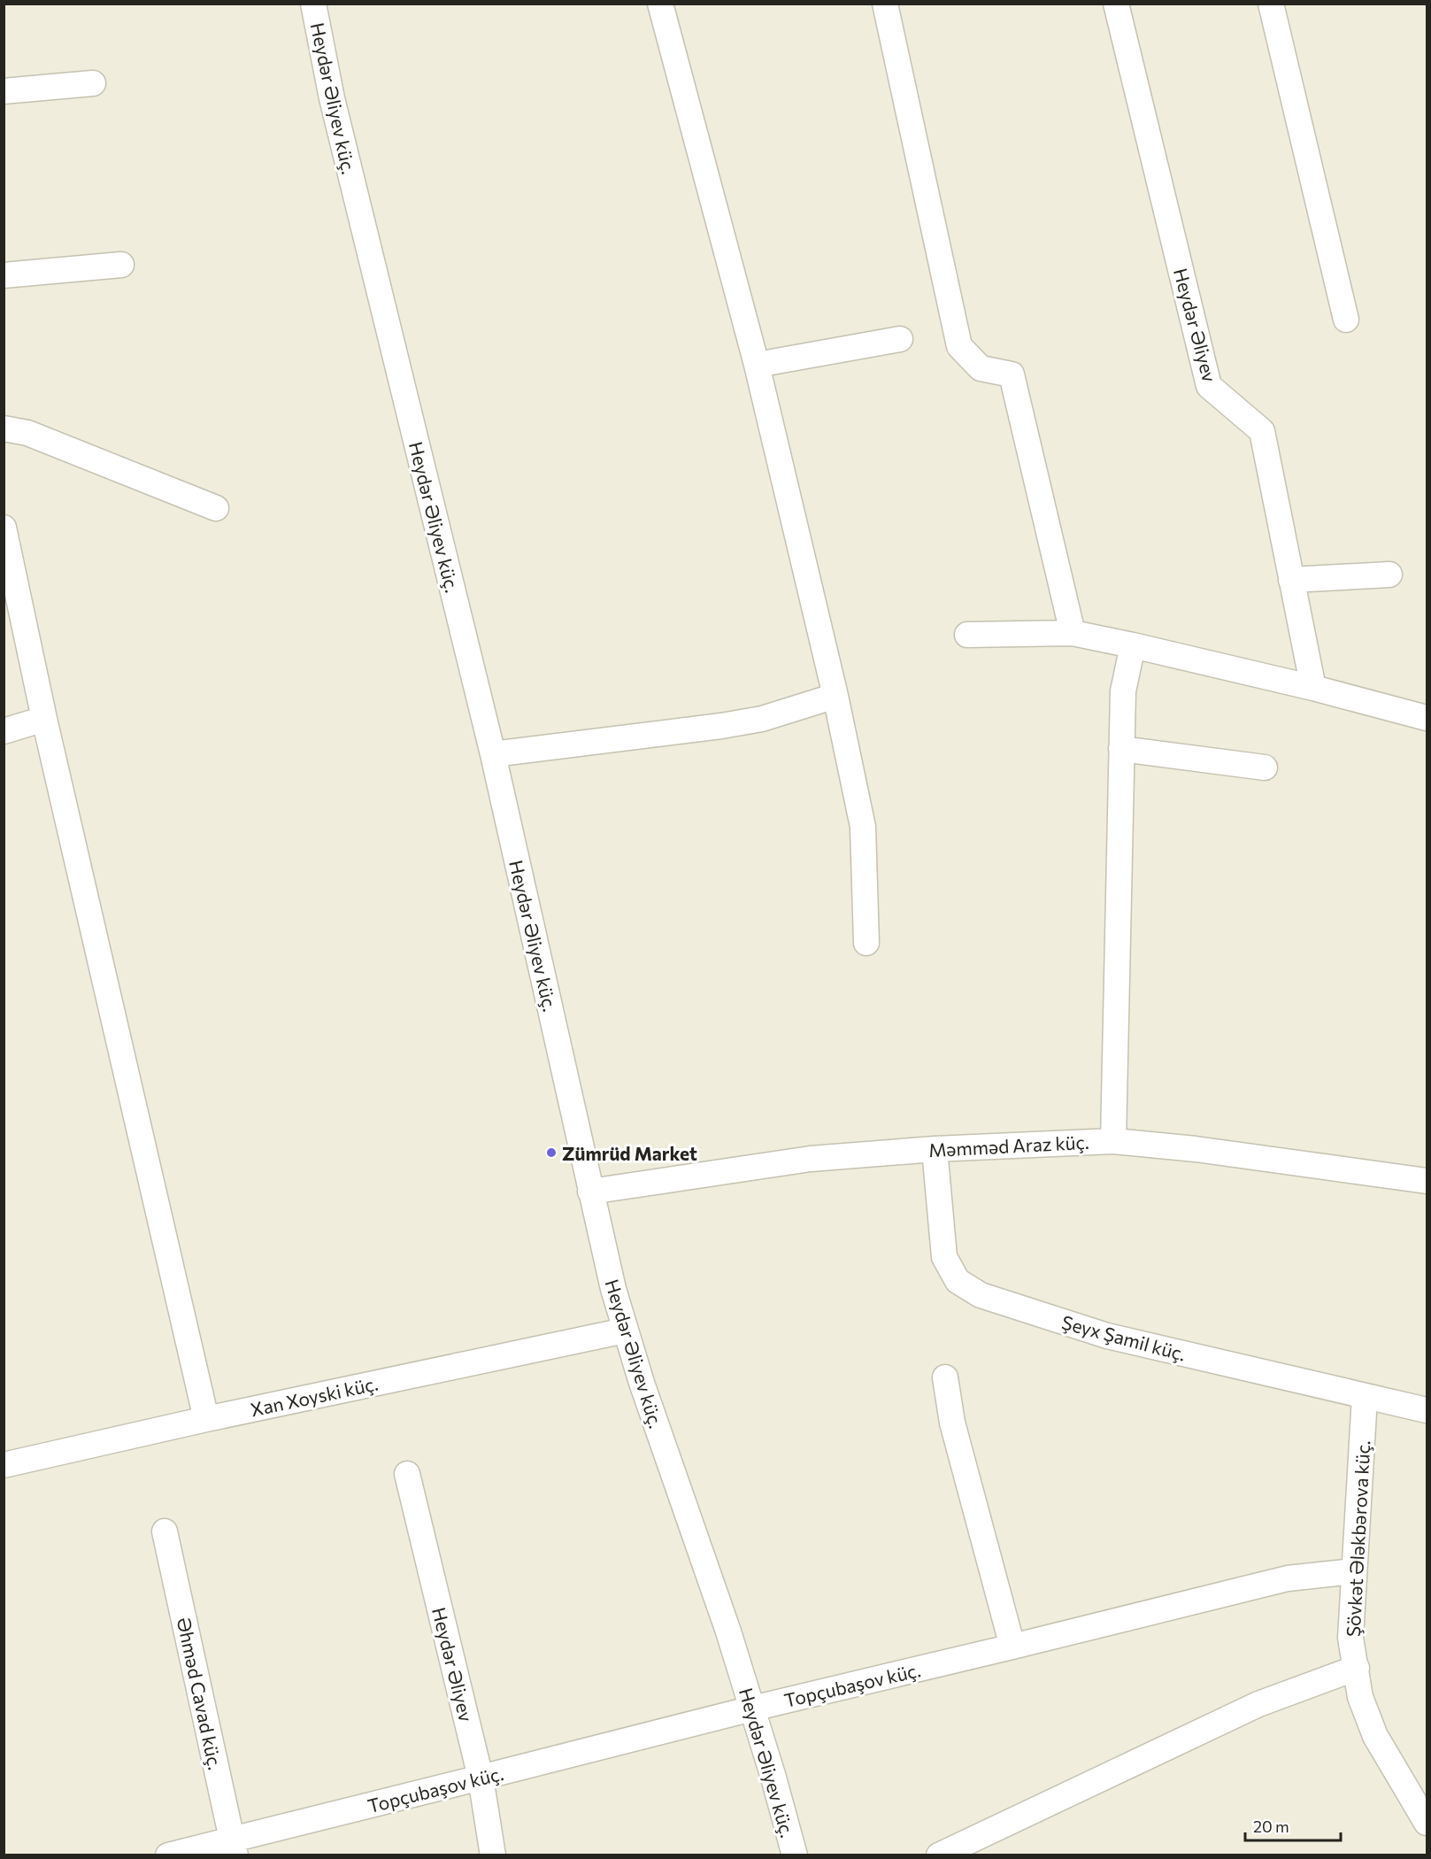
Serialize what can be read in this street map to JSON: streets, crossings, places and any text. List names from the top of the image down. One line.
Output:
{"streets":{"street":["Heydər Əliyev küç.","Heydər Əliyev","Məmməd Araz küç.","Şeyx Şamil küç.","Xan Xoyski küç.","Şövkət Ələkbərova küç.","Topçubaşov küç.","Əhməd Cavad küç."]},"crossings":[["Heydər Əliyev küç.","Məmməd Araz küç."],["Heydər Əliyev küç.","Xan Xoyski küç."],["Heydər Əliyev küç.","Topçubaşov küç."],["Heydər Əliyev","Topçubaşov küç."],["Məmməd Araz küç.","Şeyx Şamil küç."],["Şeyx Şamil küç.","Şövkət Ələkbərova küç."],["Şövkət Ələkbərova küç.","Topçubaşov küç."],["Topçubaşov küç.","Əhməd Cavad küç."]],"places":["Zümrüd Market"],"scale_bar":"20 m"}
